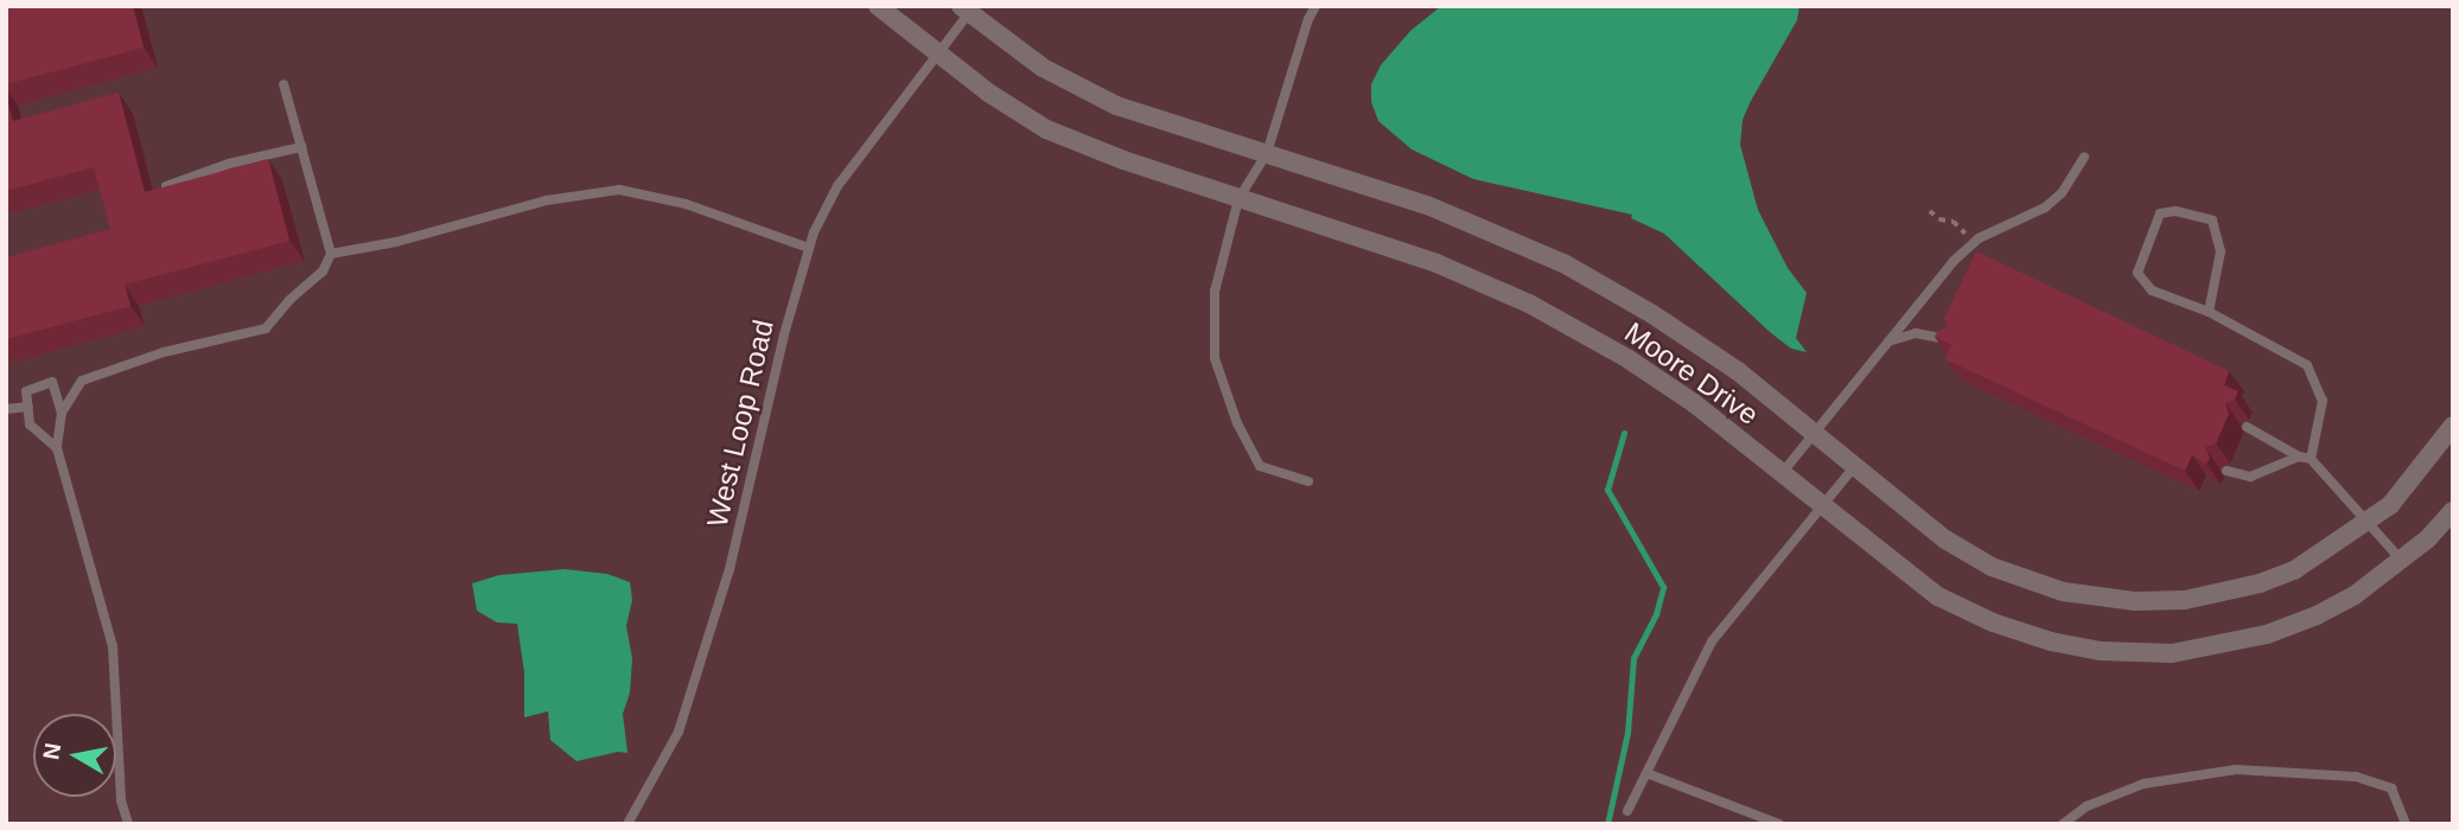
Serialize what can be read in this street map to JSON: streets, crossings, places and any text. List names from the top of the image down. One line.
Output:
{"streets":{"street":["Moore Drive"],"lane":["West Loop Road"]},"crossings":[["Moore Drive","West Loop Road"]],"north":"left"}
